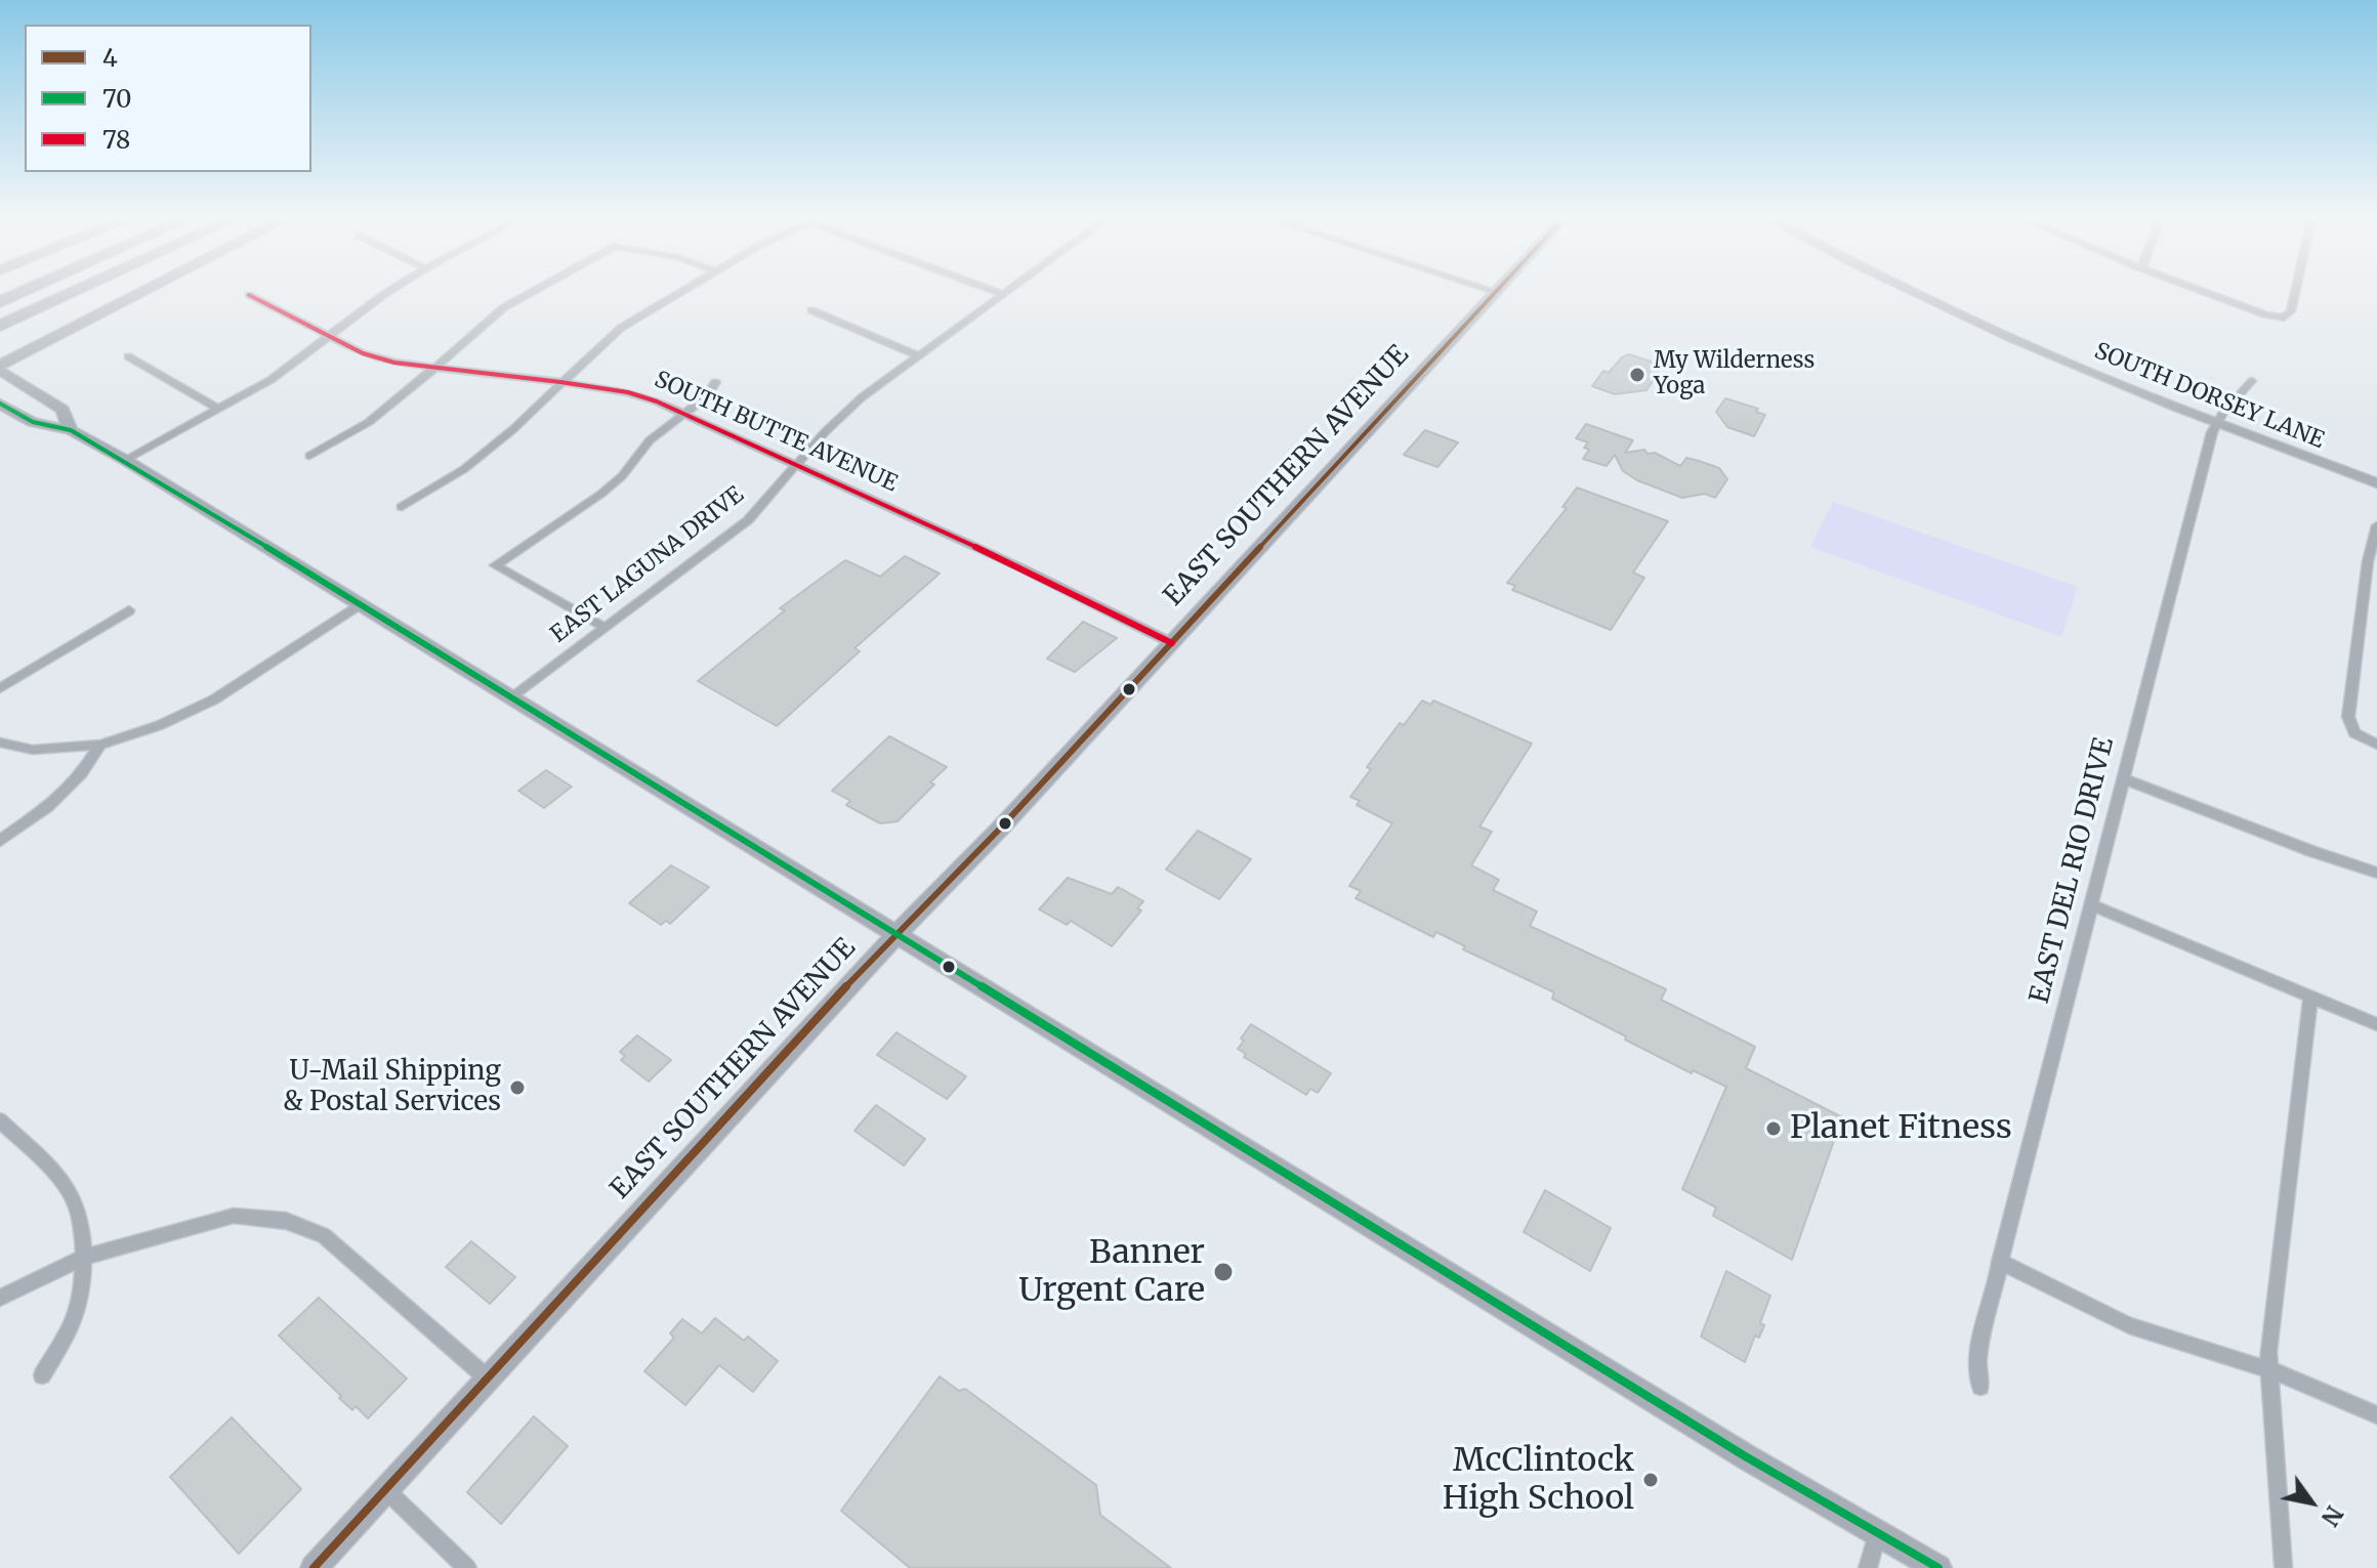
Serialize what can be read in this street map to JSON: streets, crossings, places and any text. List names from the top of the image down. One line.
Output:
{"streets":{"main road":["EAST SOUTHERN AVENUE"],"street":["SOUTH DORSEY LANE","SOUTH BUTTE AVENUE","EAST LAGUNA DRIVE","EAST DEL RIO DRIVE"]},"crossings":[["SOUTH DORSEY LANE","EAST DEL RIO DRIVE"],["SOUTH BUTTE AVENUE","EAST SOUTHERN AVENUE"],["SOUTH BUTTE AVENUE","EAST LAGUNA DRIVE"]],"places":["My Wilderness Yoga","U-Mail Shipping & Postal Services","Planet Fitness","Banner Urgent Care","McClintock High School"],"lines":["transit line 4","transit line 78","transit line 70"],"legend":["4","70","78"],"north":"bottom right"}
